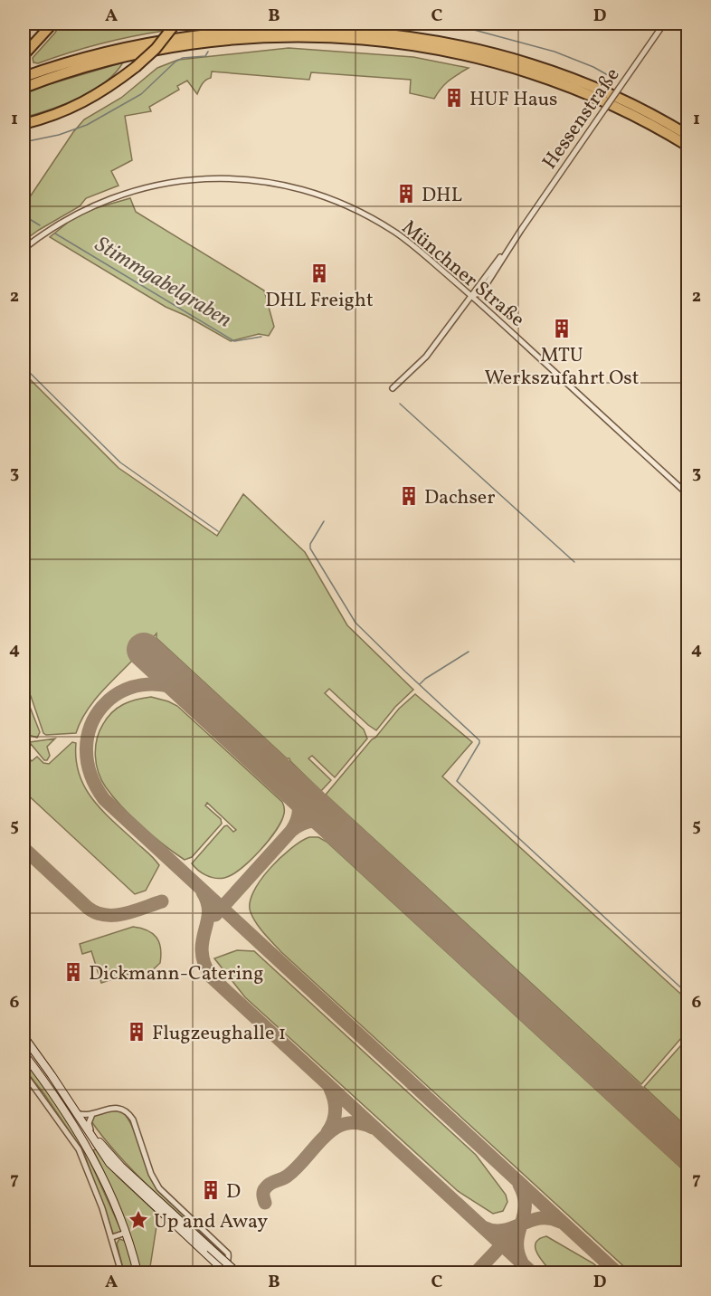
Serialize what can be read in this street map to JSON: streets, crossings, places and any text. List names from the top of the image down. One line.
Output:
{"streets":{"street":["Hessenstraße","Münchner Straße"]},"crossings":[["Hessenstraße","Münchner Straße"]],"water":["Stimmgabelgraben"],"places":{"building":["HUF Haus","DHL","DHL Freight","MTU Werkszufahrt Ost","Dachser","Dickmann-Catering","Flugzeughalle 1","D"],"place":["Up and Away"]},"grid":{"columns":["A","B","C","D"],"rows":["1","2","3","4","5","6","7"]}}
